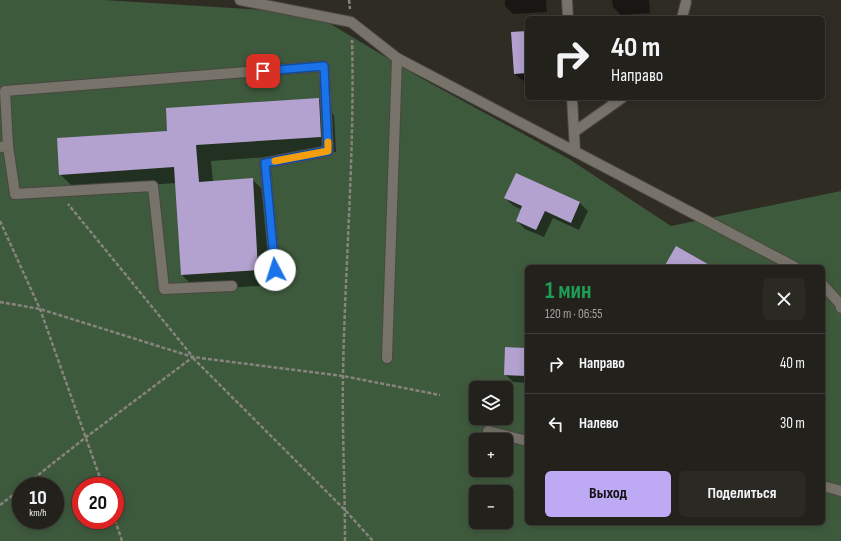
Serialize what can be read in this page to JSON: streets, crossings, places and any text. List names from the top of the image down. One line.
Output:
{"page":{"turn":["40 m","Направо"],"heading":["1 мин","120 m · 06:55"],"list":[{"name":"Направо","value":"40 m"},{"name":"Налево","value":"30 m"}],"map_buttons":["+","−"],"buttons":["Выход","Поделиться"],"speed":"10 km/h","limit":"20"}}
